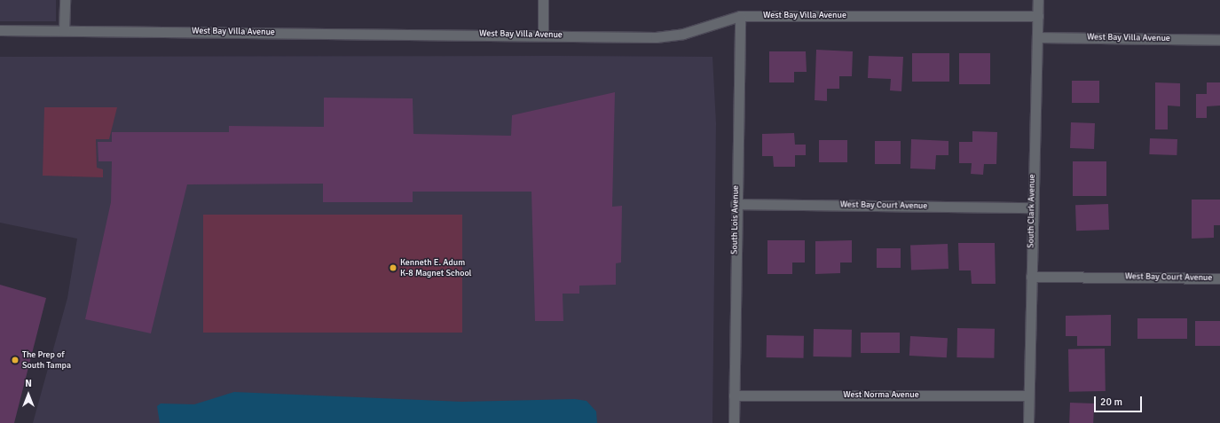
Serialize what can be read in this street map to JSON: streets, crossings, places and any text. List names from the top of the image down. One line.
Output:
{"streets":{"street":["West Bay Villa Avenue","West Bay Court Avenue","South Clark Avenue","South Lois Avenue","West Norma Avenue"]},"crossings":[["West Bay Villa Avenue","South Clark Avenue"],["West Bay Villa Avenue","South Lois Avenue"],["West Bay Court Avenue","South Clark Avenue"],["West Bay Court Avenue","South Lois Avenue"],["South Clark Avenue","West Norma Avenue"],["South Lois Avenue","West Norma Avenue"]],"places":["Kenneth E. Adum K-8 Magnet School","The Prep of South Tampa"],"scale_bar":"20 m","north":"top"}
